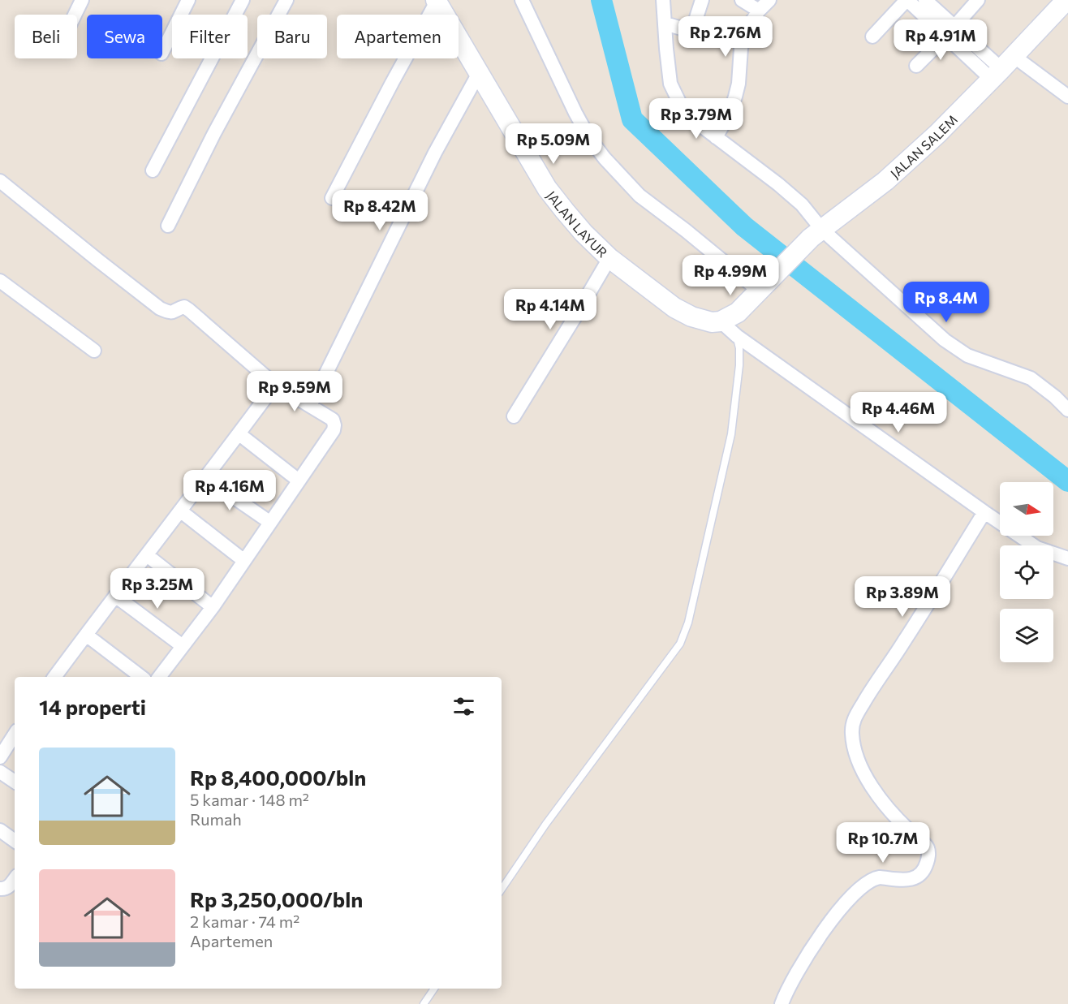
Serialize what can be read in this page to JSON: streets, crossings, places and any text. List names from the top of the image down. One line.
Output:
{"streets":{"street":["JALAN SALEM","JALAN LAYUR"]},"crossings":[["JALAN SALEM","JALAN LAYUR"]],"north":"right","page":{"chip":["Beli","Sewa","Filter","Baru","Apartemen"],"price":["Rp 2.76M","Rp 4.91M","Rp 3.79M","Rp 5.09M","Rp 8.42M","Rp 4.99M","Rp 8.4M","Rp 4.14M","Rp 9.59M","Rp 4.46M","Rp 4.16M","Rp 3.25M","Rp 3.89M","Rp 10.7M"],"heading":"14 properti","list":[{"name":"Rp 8,400,000/bln","note":"5 kamar · 148 m² · Rumah"},{"name":"Rp 3,250,000/bln","note":"2 kamar · 74 m² · Apartemen"}]}}
